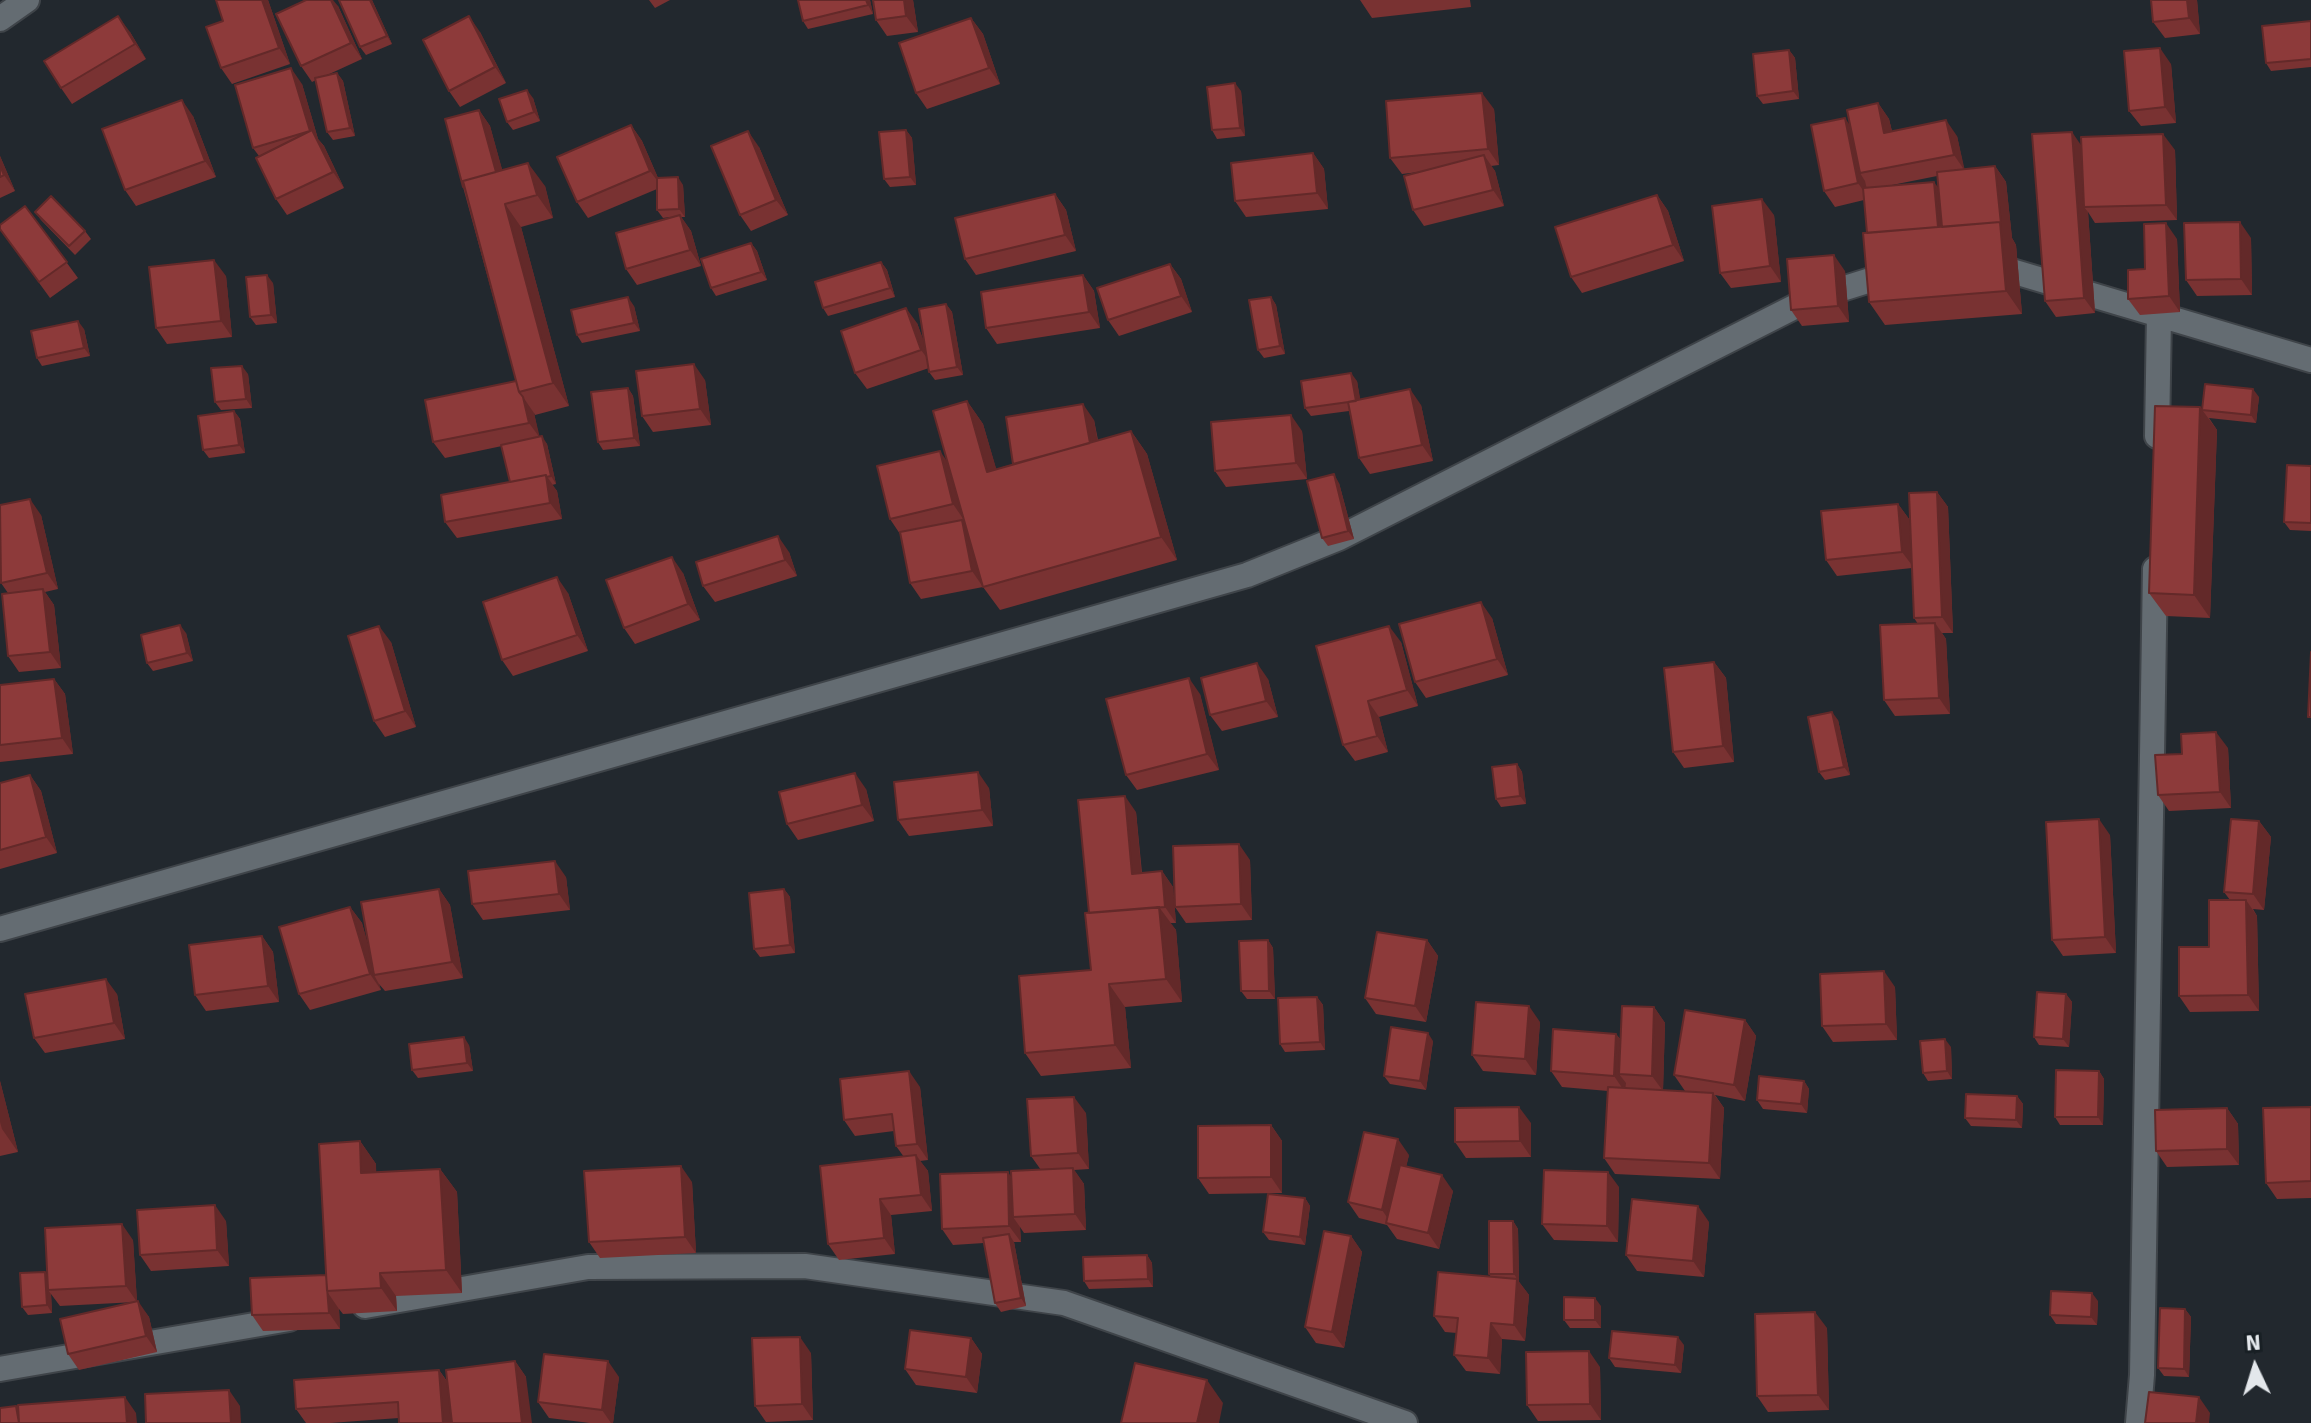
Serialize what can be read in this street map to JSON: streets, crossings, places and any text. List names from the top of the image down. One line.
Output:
{"north":"top"}
